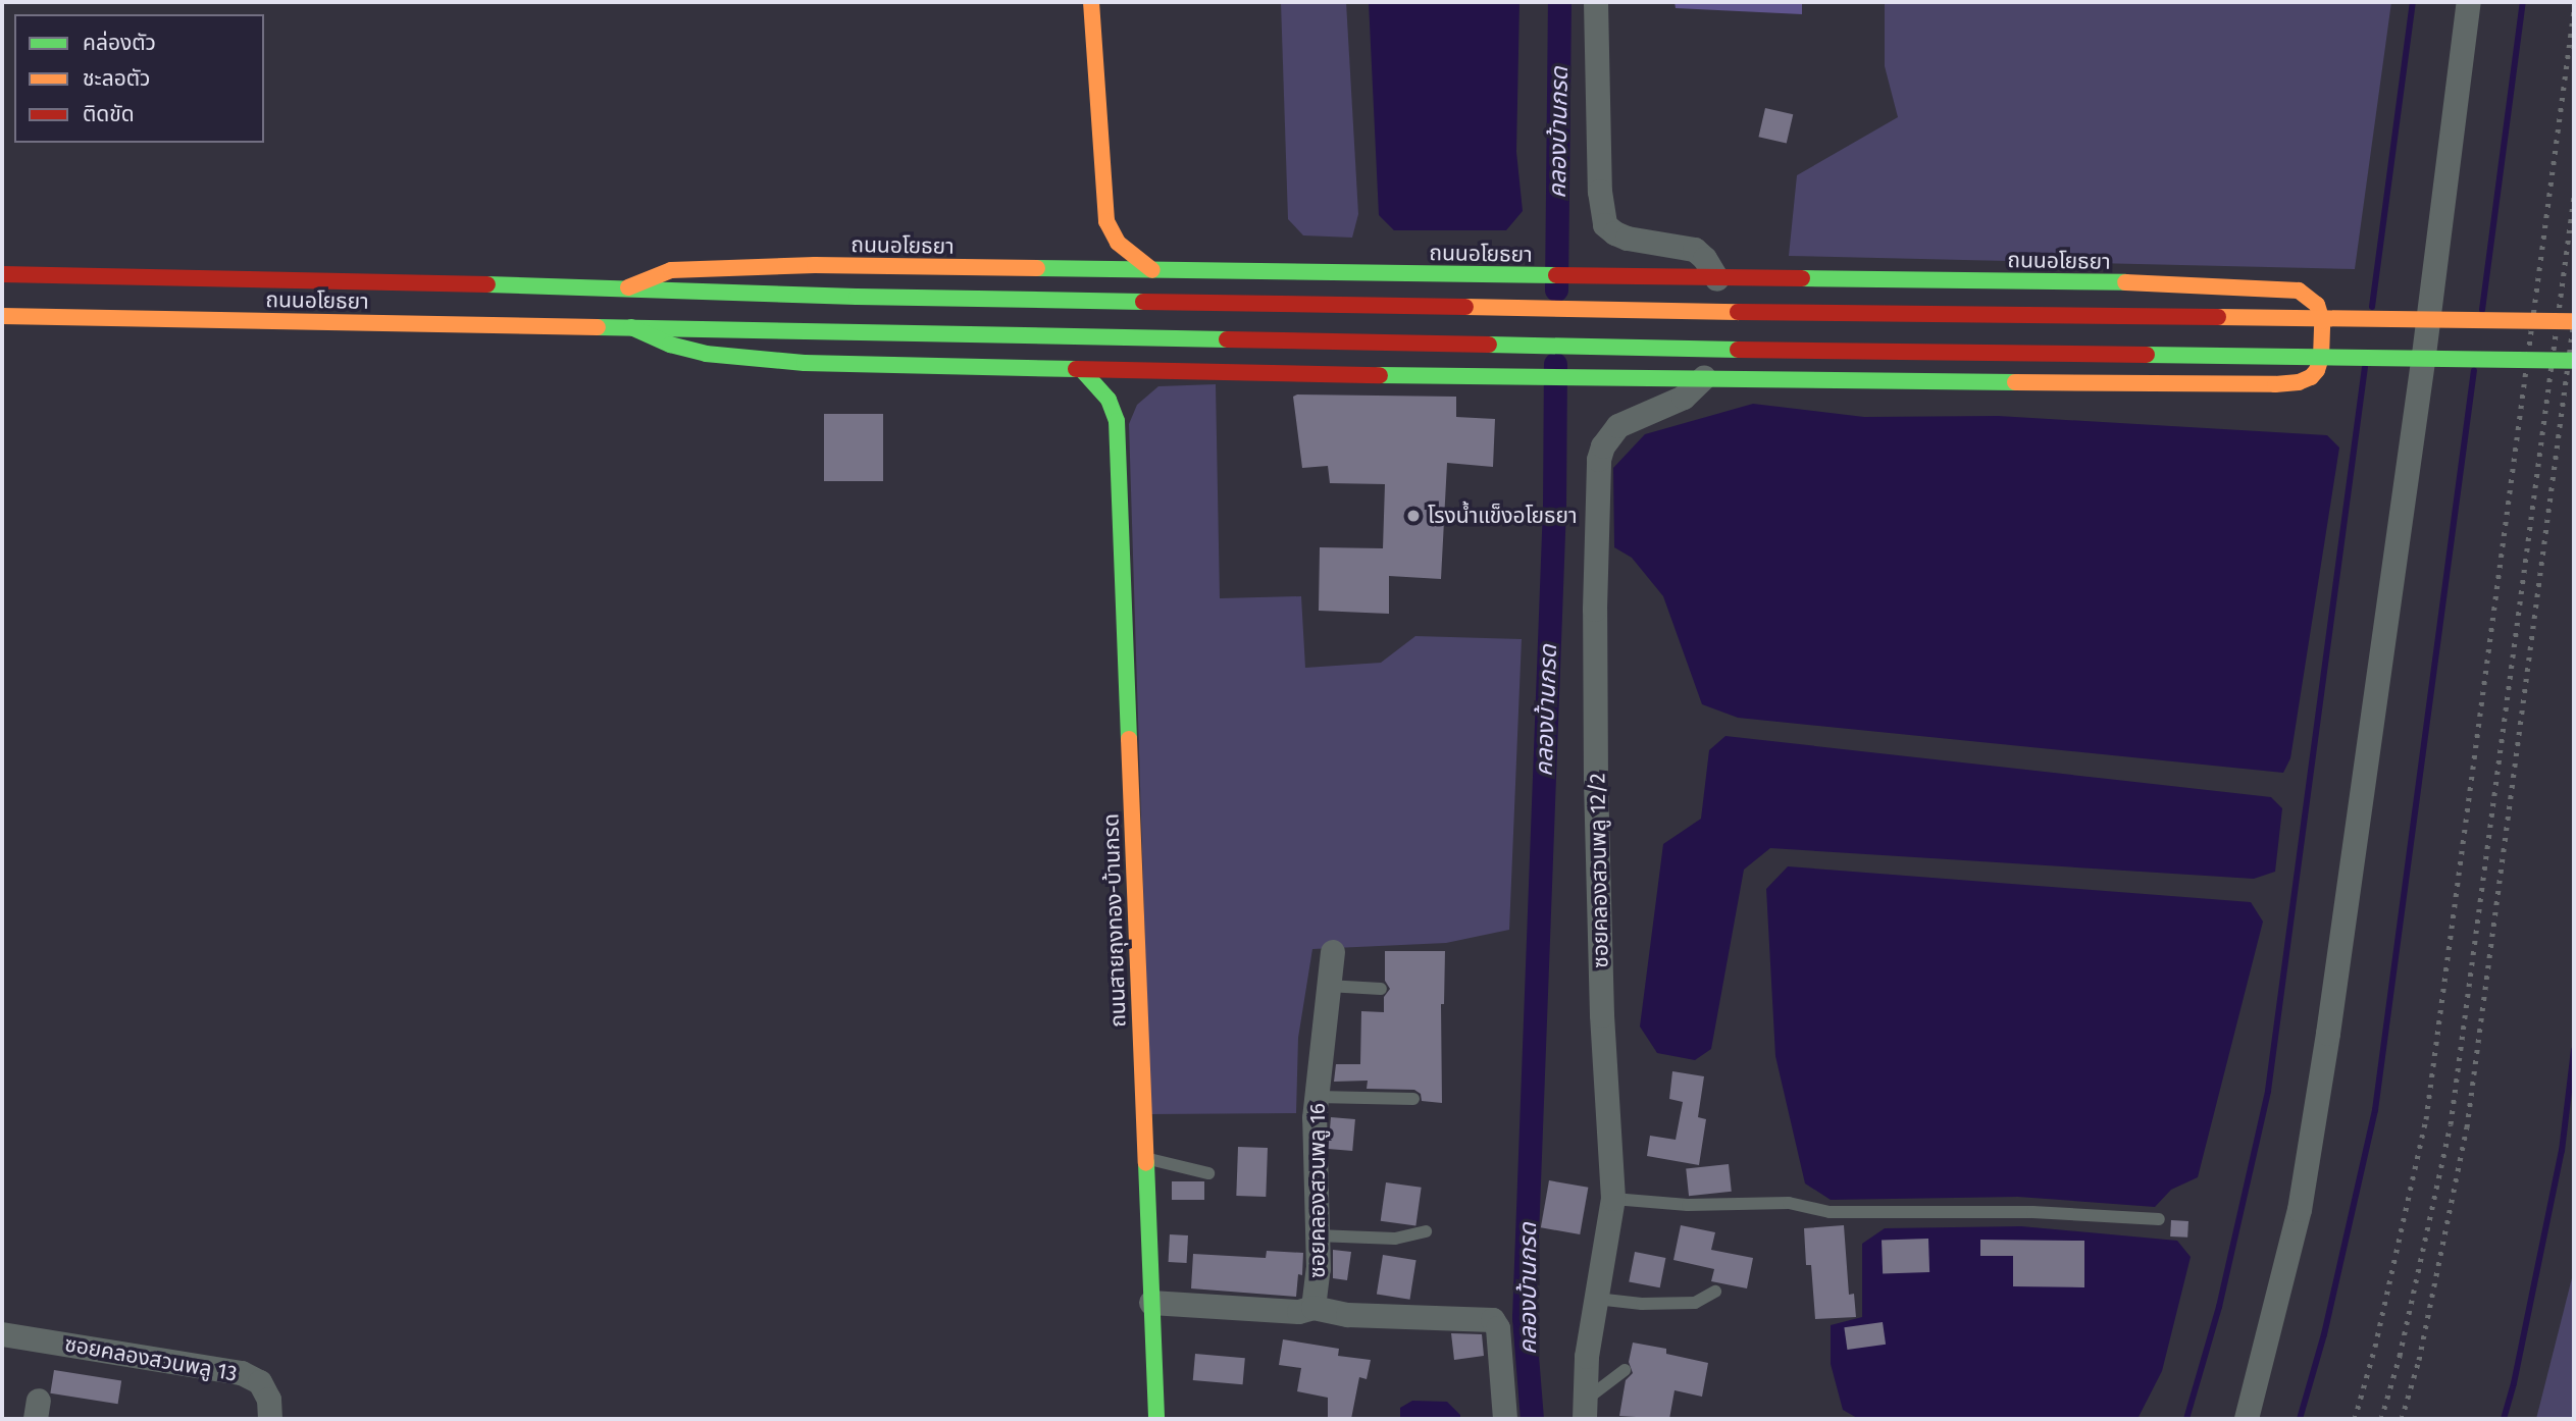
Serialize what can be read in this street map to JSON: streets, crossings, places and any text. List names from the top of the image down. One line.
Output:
{"streets":{"main road":["ถนนอโยธยา","ถนนสายถุงทอง-บ้านกรด"],"street":["ซอยคลองสวนพลู 12/2","ซอยคลองสวนพลู 16","ซอยคลองสวนพลู 13"]},"crossings":[["ถนนอโยธยา","ซอยคลองสวนพลู 12/2"],["ถนนอโยธยา","ถนนสายถุงทอง-บ้านกรด"],["ถนนสายถุงทอง-บ้านกรด","ซอยคลองสวนพลู 16"]],"water":["คลองบ้านกรด"],"places":["โรงน้ำแข็งอโยธยา"],"legend":["คล่องตัว","ชะลอตัว","ติดขัด"]}
